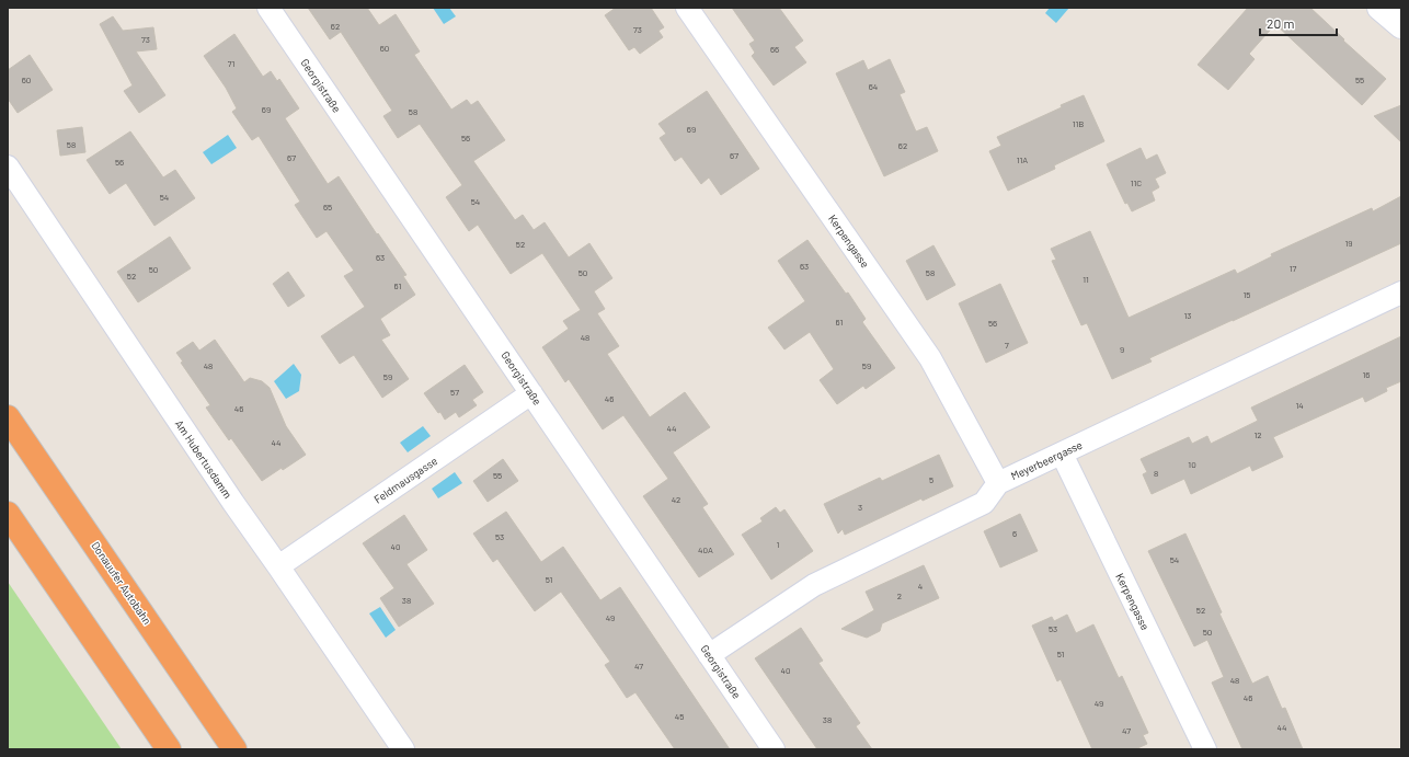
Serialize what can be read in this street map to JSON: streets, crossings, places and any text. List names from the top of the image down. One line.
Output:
{"streets":{"highway":["Donauufer Autobahn"],"street":["Georgistraße","Kerpengasse","Am Hubertusdamm","Meyerbeergasse","Feldmausgasse"]},"crossings":[["Georgistraße","Meyerbeergasse"],["Georgistraße","Feldmausgasse"],["Kerpengasse","Meyerbeergasse"],["Am Hubertusdamm","Feldmausgasse"]],"house_numbers":["62","73","73","60","66","71","60","55","64","69","58","11B","69","56","58","62","67","67","11A","56","11C","54","54","65","19","52","63","63","17","50","50","58","52","11","61","15","13","61","56","48","7","9","48","59","16","59","57","46","14","46","44","12","44","10","8","55","5","42","3","6","53","1","40","40A","54","51","4","2","38","52","49","53","50","51","47","40","48","46","49","45","38","44","47"],"scale_bar":"20 m"}
